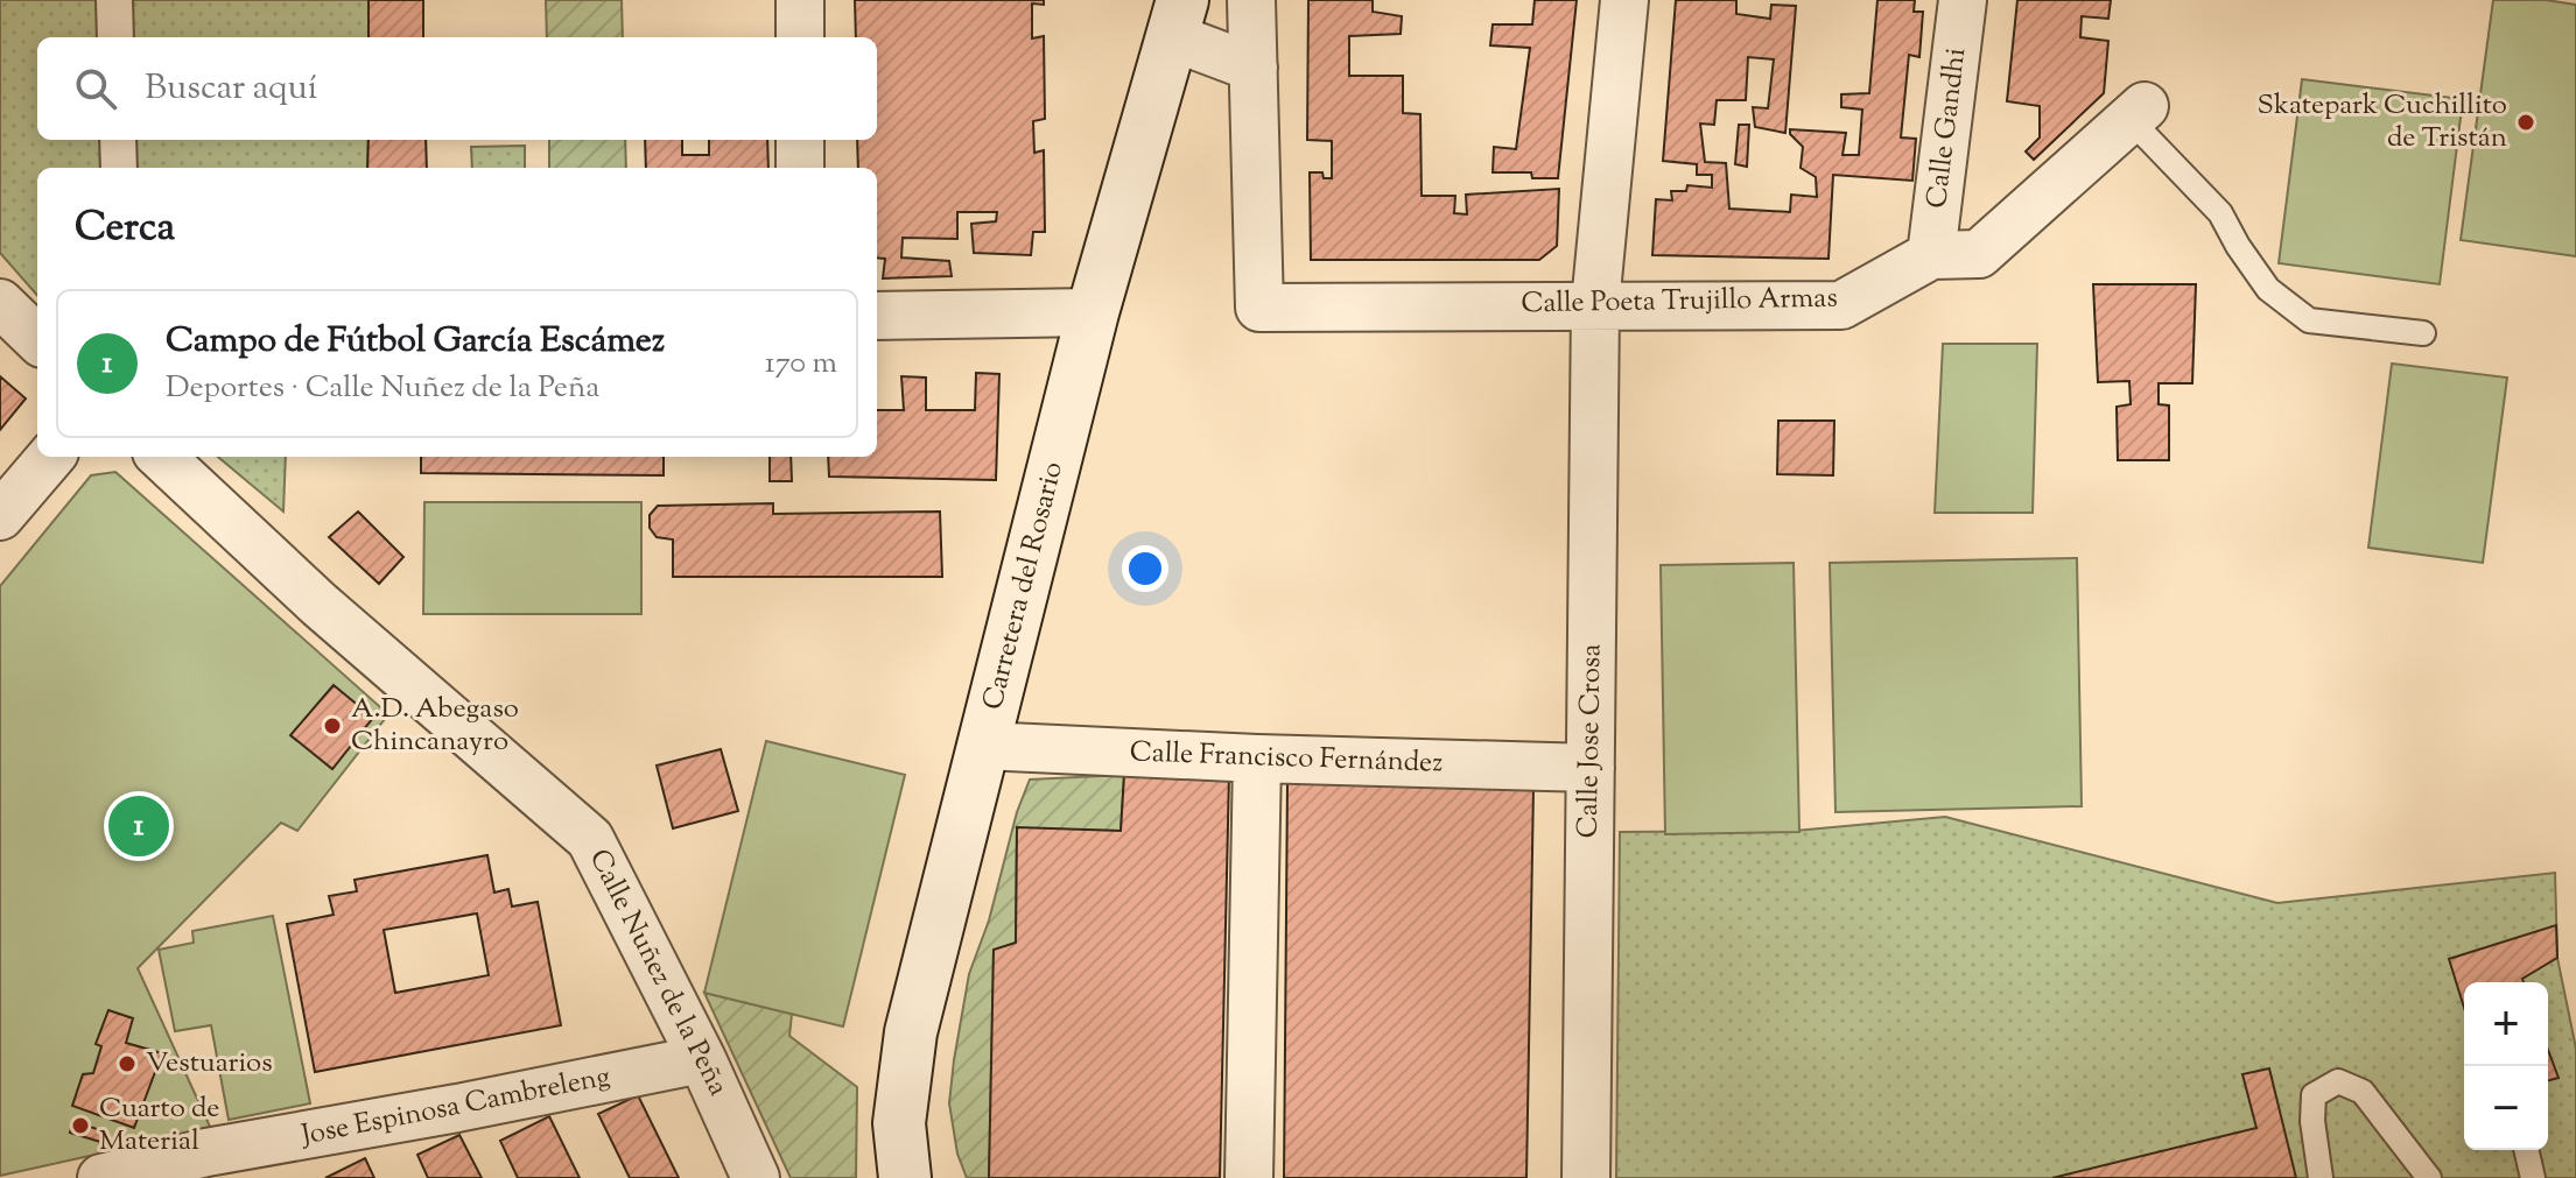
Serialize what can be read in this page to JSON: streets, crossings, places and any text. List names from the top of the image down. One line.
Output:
{"streets":{"main road":["Carretera del Rosario"],"street":["Calle Gandhi","Calle Poeta Trujillo Armas","Calle Jose Crosa","Calle Francisco Fernández","Calle Nuñez de la Peña","Jose Espinosa Cambreleng"]},"crossings":[["Calle Gandhi","Calle Poeta Trujillo Armas"],["Calle Poeta Trujillo Armas","Calle Jose Crosa"],["Carretera del Rosario","Calle Francisco Fernández"],["Calle Jose Crosa","Calle Francisco Fernández"],["Calle Nuñez de la Peña","Jose Espinosa Cambreleng"]],"places":["Skatepark Cuchillito de Tristán","A.D. Abegaso Chincanayro","Vestuarios","Cuarto de Material"],"page":{"search":"Buscar aquí","heading":"Cerca","list":[{"mark":"1","name":"Campo de Fútbol García Escámez","note":"Deportes · Calle Nuñez de la Peña","value":"170 m"}],"pins":"1","map_buttons":["+","−"]}}
